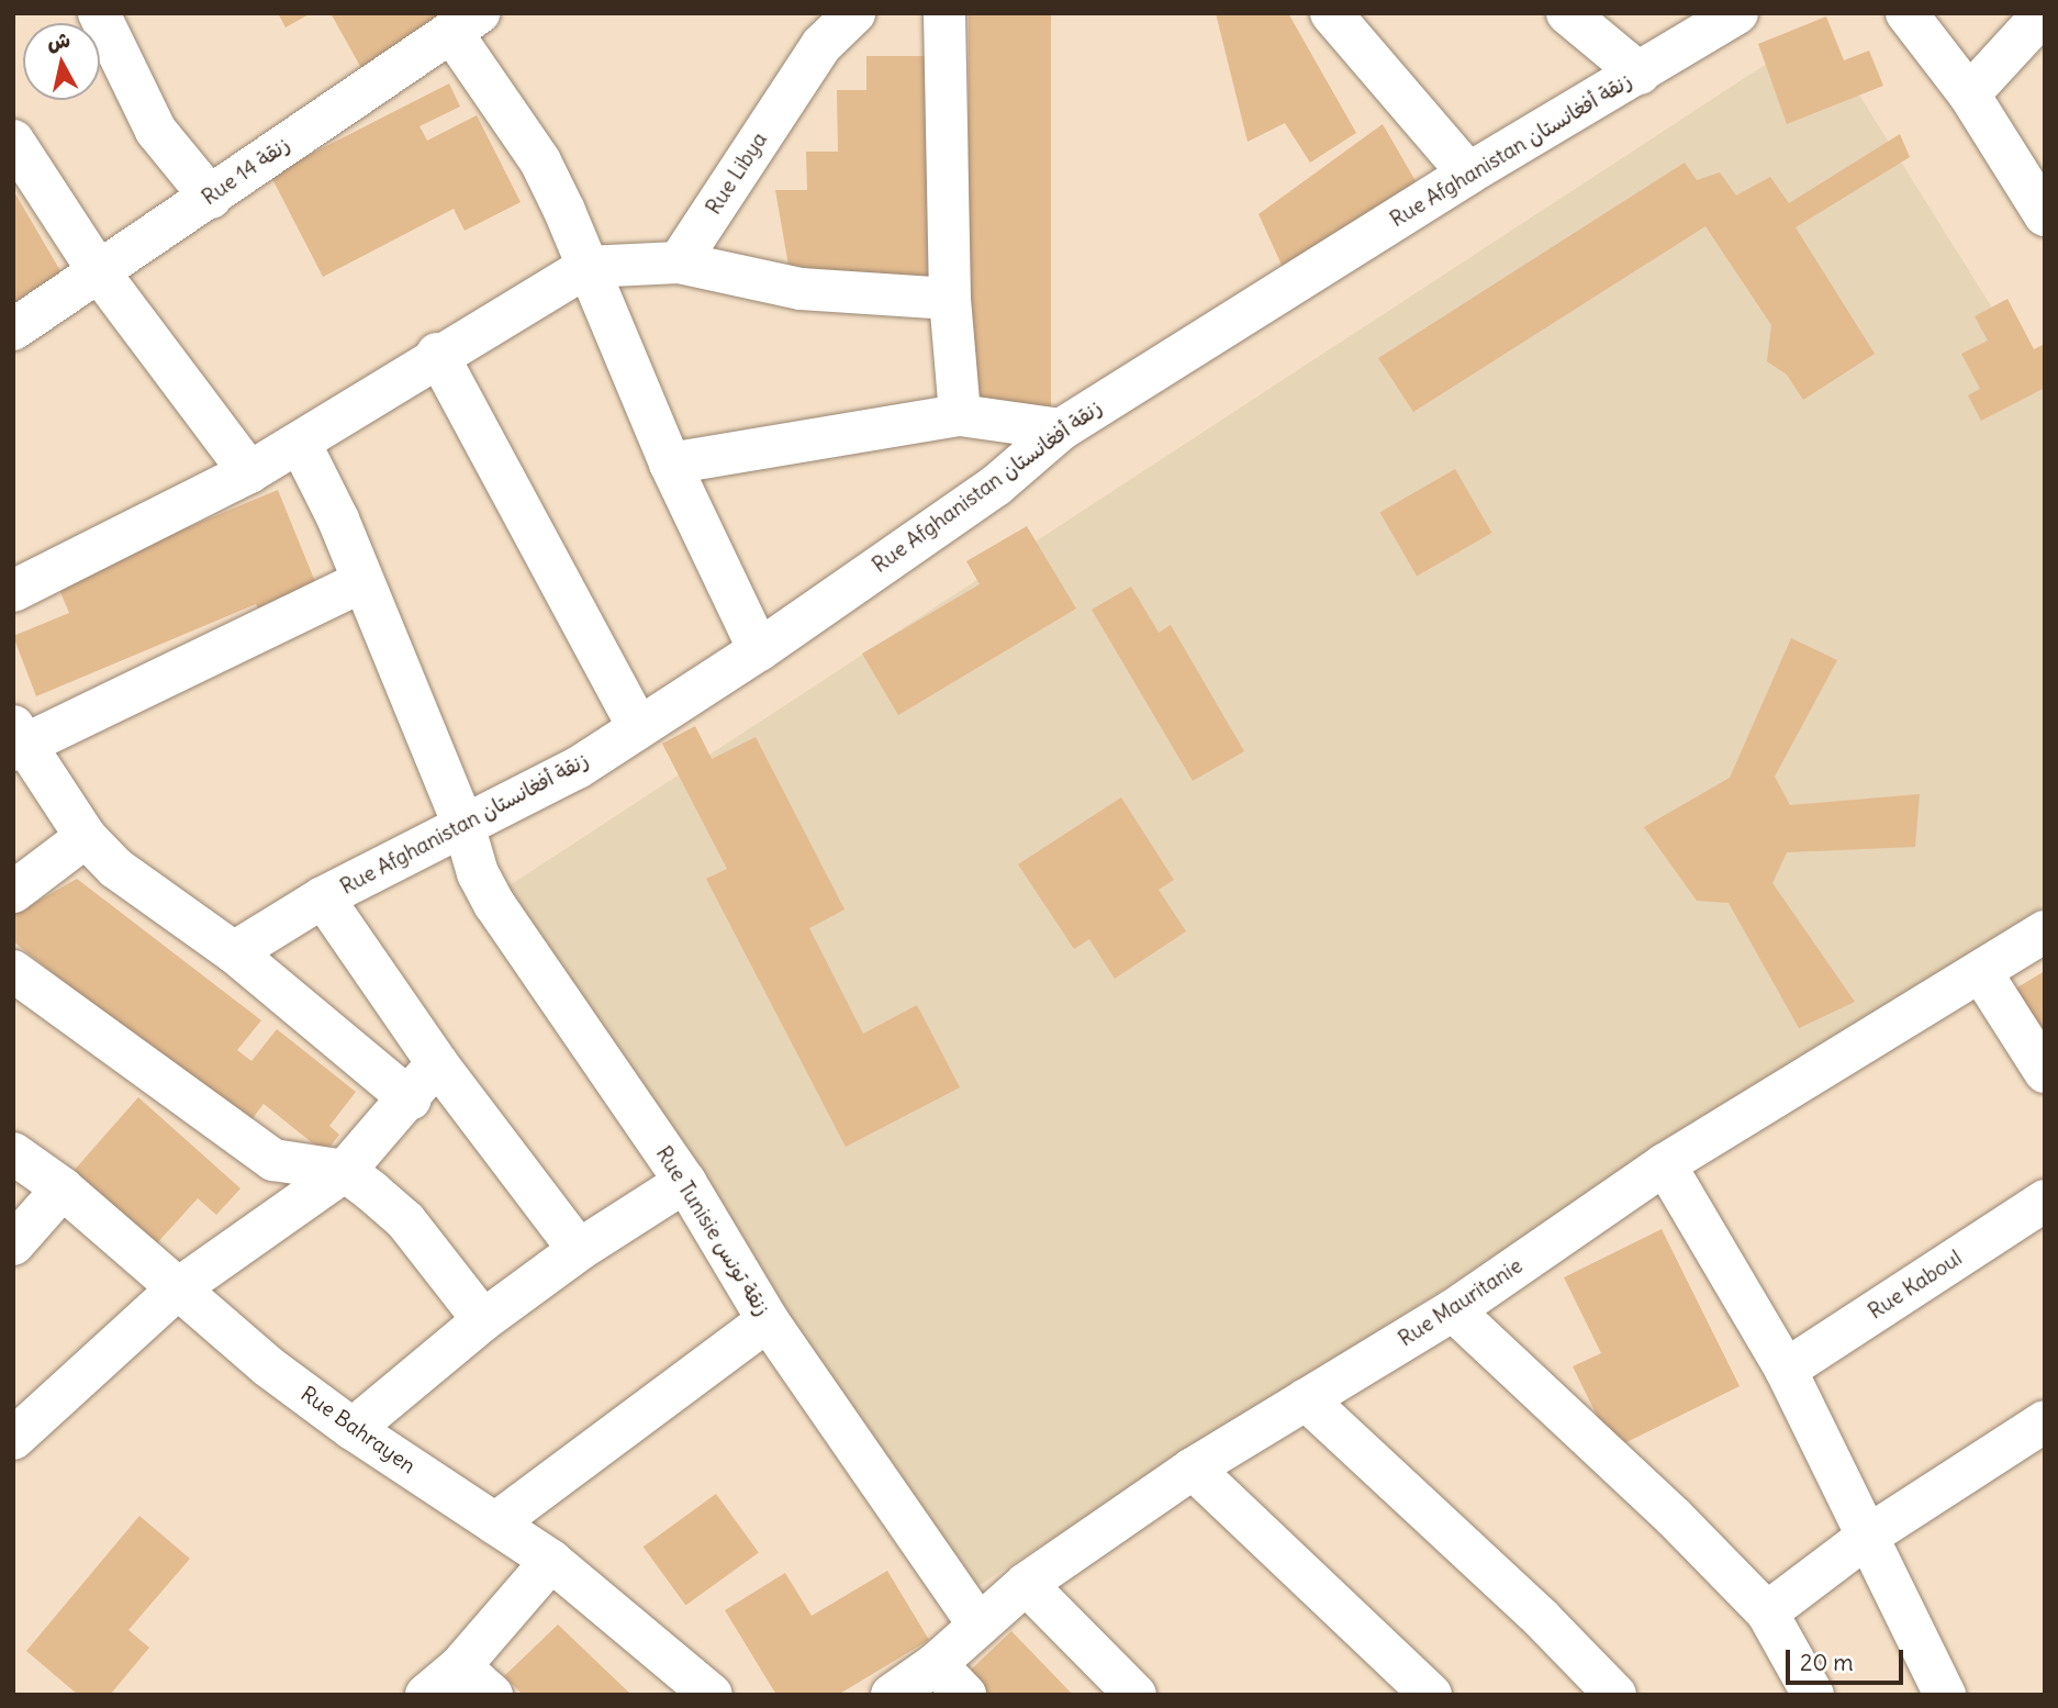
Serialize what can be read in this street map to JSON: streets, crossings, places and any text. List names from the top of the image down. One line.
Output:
{"streets":{"street":["Rue Afghanistan زنقة أفغانستان","Rue 14 زنقة","Rue Libya","Rue Tunisie زنقة تونس","Rue Kaboul","Rue Mauritanie","Rue Bahrayen"]},"crossings":[["Rue Afghanistan زنقة أفغانستان","Rue Tunisie زنقة تونس"],["Rue Tunisie زنقة تونس","Rue Mauritanie"]],"scale_bar":"20 m","north":"top"}
